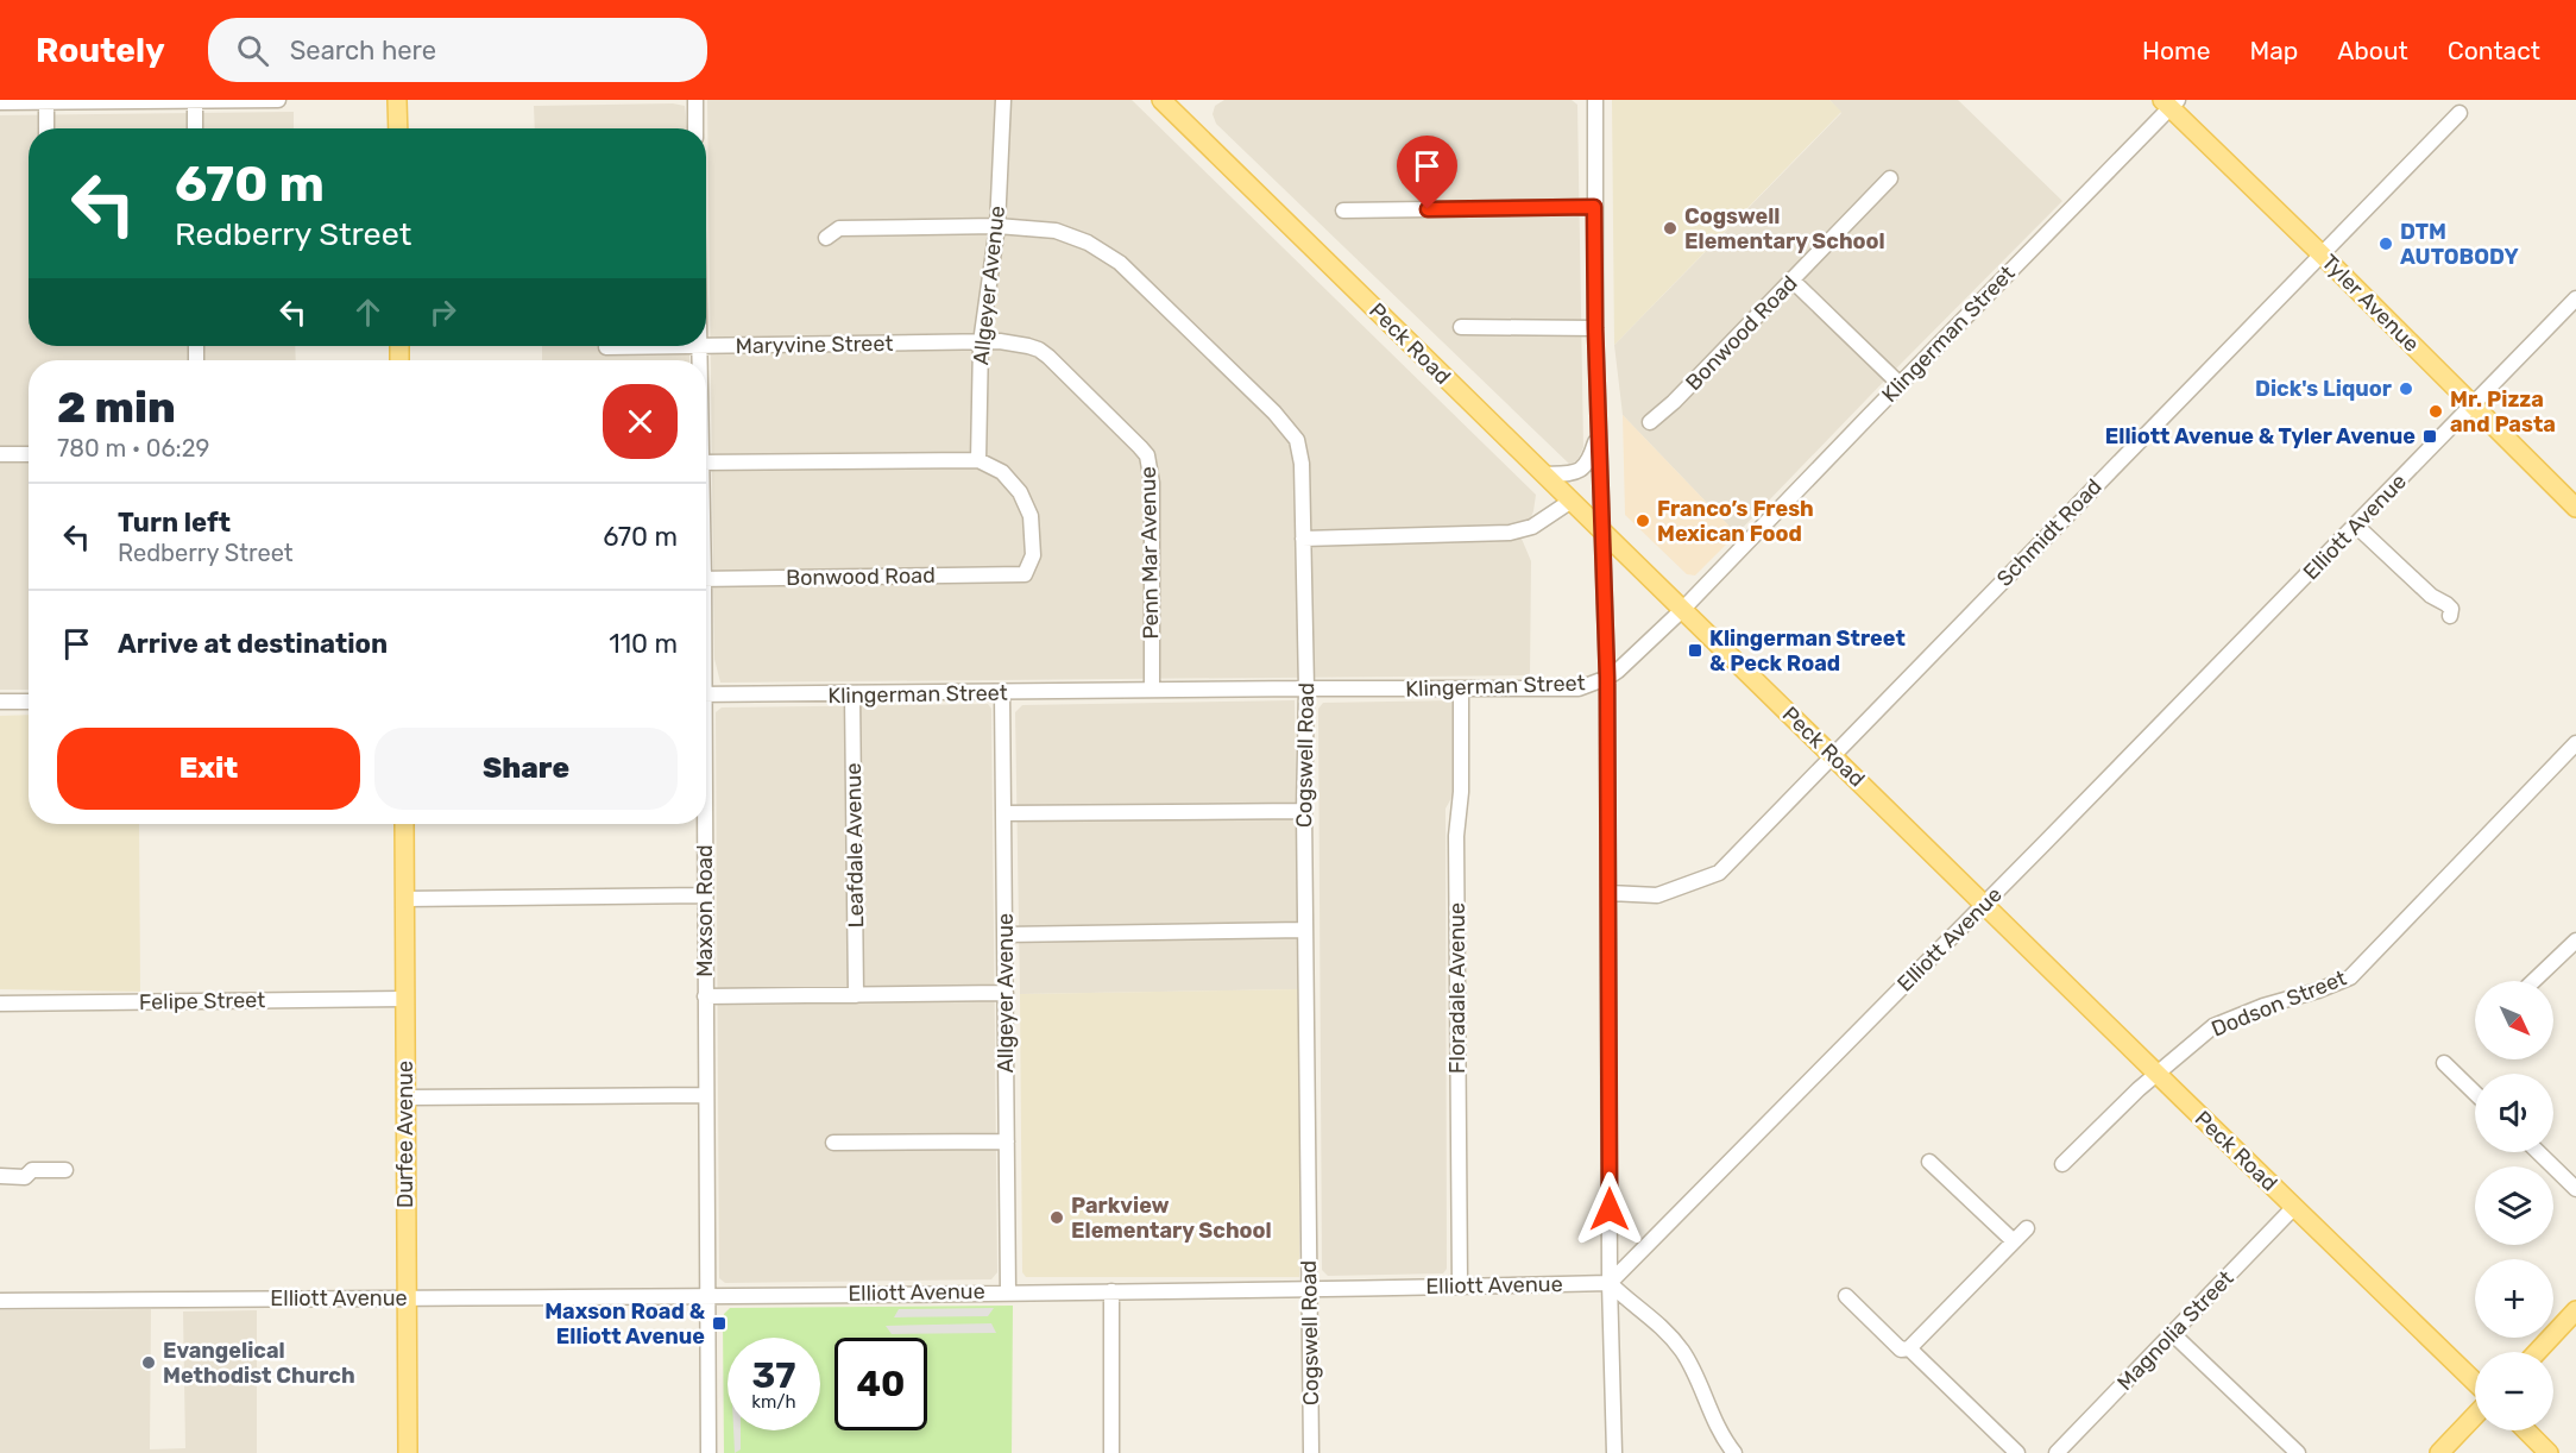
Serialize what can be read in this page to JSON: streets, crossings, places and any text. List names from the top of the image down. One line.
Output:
{"streets":{"main road":["Tyler Avenue","Peck Road","Durfee Avenue"],"street":["Allgeyer Avenue","Bonwood Road","Klingerman Street","Maryvine Street","Elliott Avenue","Schmidt Road","Penn Mar Avenue","Cogswell Road","Leafdale Avenue","Maxson Road","Floradale Avenue","Felipe Street","Dodson Street","Magnolia Street"]},"crossings":[["Allgeyer Avenue","Bonwood Road"],["Allgeyer Avenue","Klingerman Street"],["Allgeyer Avenue","Maryvine Street"],["Allgeyer Avenue","Elliott Avenue"],["Allgeyer Avenue","Penn Mar Avenue"],["Allgeyer Avenue","Cogswell Road"],["Tyler Avenue","Klingerman Street"],["Tyler Avenue","Elliott Avenue"],["Tyler Avenue","Schmidt Road"],["Klingerman Street","Peck Road"],["Klingerman Street","Penn Mar Avenue"],["Klingerman Street","Cogswell Road"],["Klingerman Street","Leafdale Avenue"],["Klingerman Street","Floradale Avenue"],["Peck Road","Elliott Avenue"],["Peck Road","Schmidt Road"],["Peck Road","Dodson Street"],["Peck Road","Magnolia Street"],["Maryvine Street","Penn Mar Avenue"],["Maryvine Street","Maxson Road"],["Elliott Avenue","Cogswell Road"],["Elliott Avenue","Maxson Road"],["Elliott Avenue","Floradale Avenue"],["Elliott Avenue","Durfee Avenue"],["Felipe Street","Durfee Avenue"]],"places":{"other":["Cogswell Elementary School","DTM AUTOBODY","Dick's Liquor","Mr. Pizza and Pasta","Franco’s Fresh Mexican Food","Parkview Elementary School","Evangelical Methodist Church"],"transit":["Elliott Avenue & Tyler Avenue","Klingerman Street & Peck Road","Maxson Road & Elliott Avenue"]},"north":"bottom right","page":{"header":"Routely","search":"Search here","nav":["Home","Map","About","Contact"],"turn":["670 m","Redberry Street"],"heading":["2 min","780 m · 06:29"],"list":[{"name":"Turn left","note":"Redberry Street","value":"670 m"},{"name":"Arrive at destination","value":"110 m"}],"buttons":["Exit","Share"],"map_buttons":["+","−"],"speed":"37 km/h","limit":"40"}}
